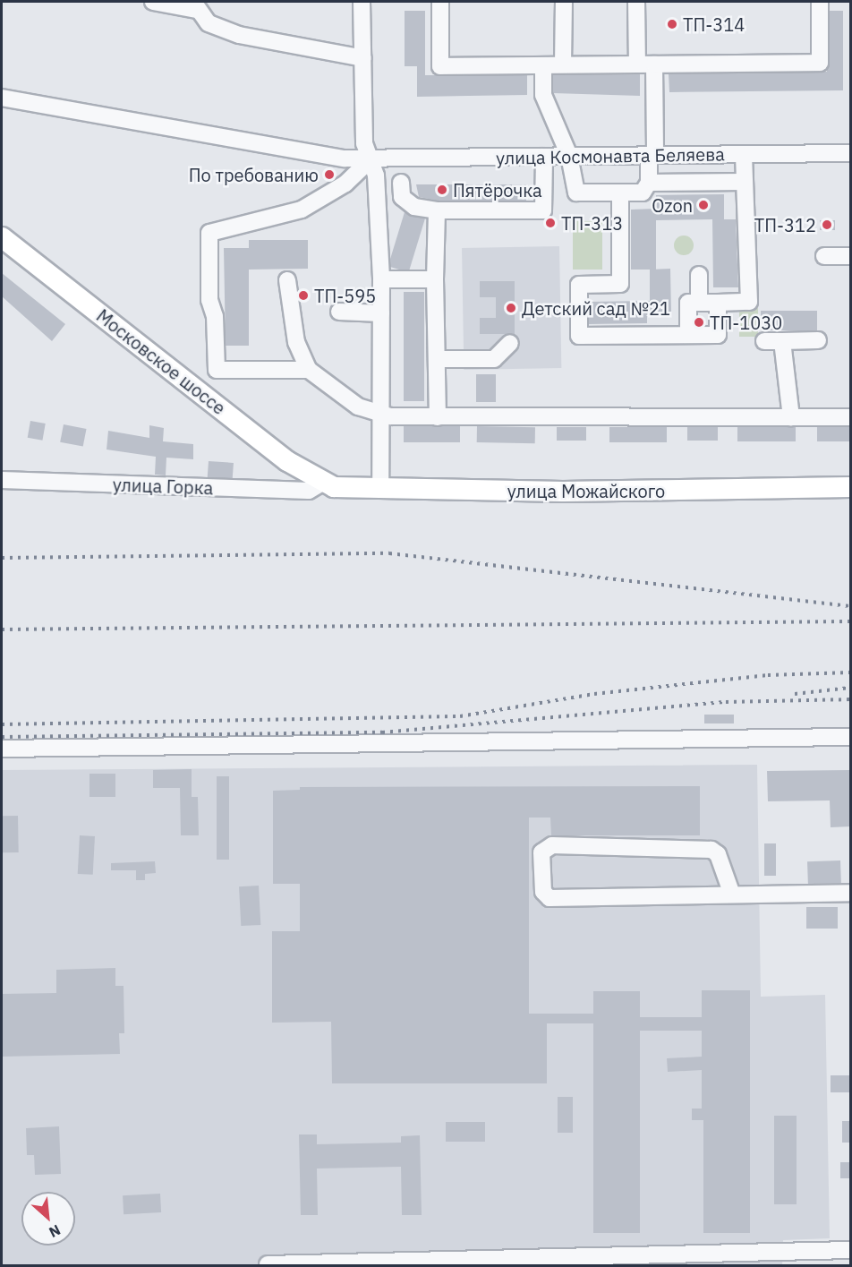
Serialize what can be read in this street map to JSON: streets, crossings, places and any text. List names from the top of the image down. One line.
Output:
{"streets":{"main road":["Московское шоссе","улица Можайского"],"street":["улица Космонавта Беляева","улица Горка"]},"crossings":[["Московское шоссе","улица Горка"],["Московское шоссе","улица Можайского"],["улица Горка","улица Можайского"]],"places":["ТП-314","По требованию","Пятёрочка","Ozon","ТП-313","ТП-312","ТП-595","Детский сад №21","ТП-1030"],"north":"bottom right"}
